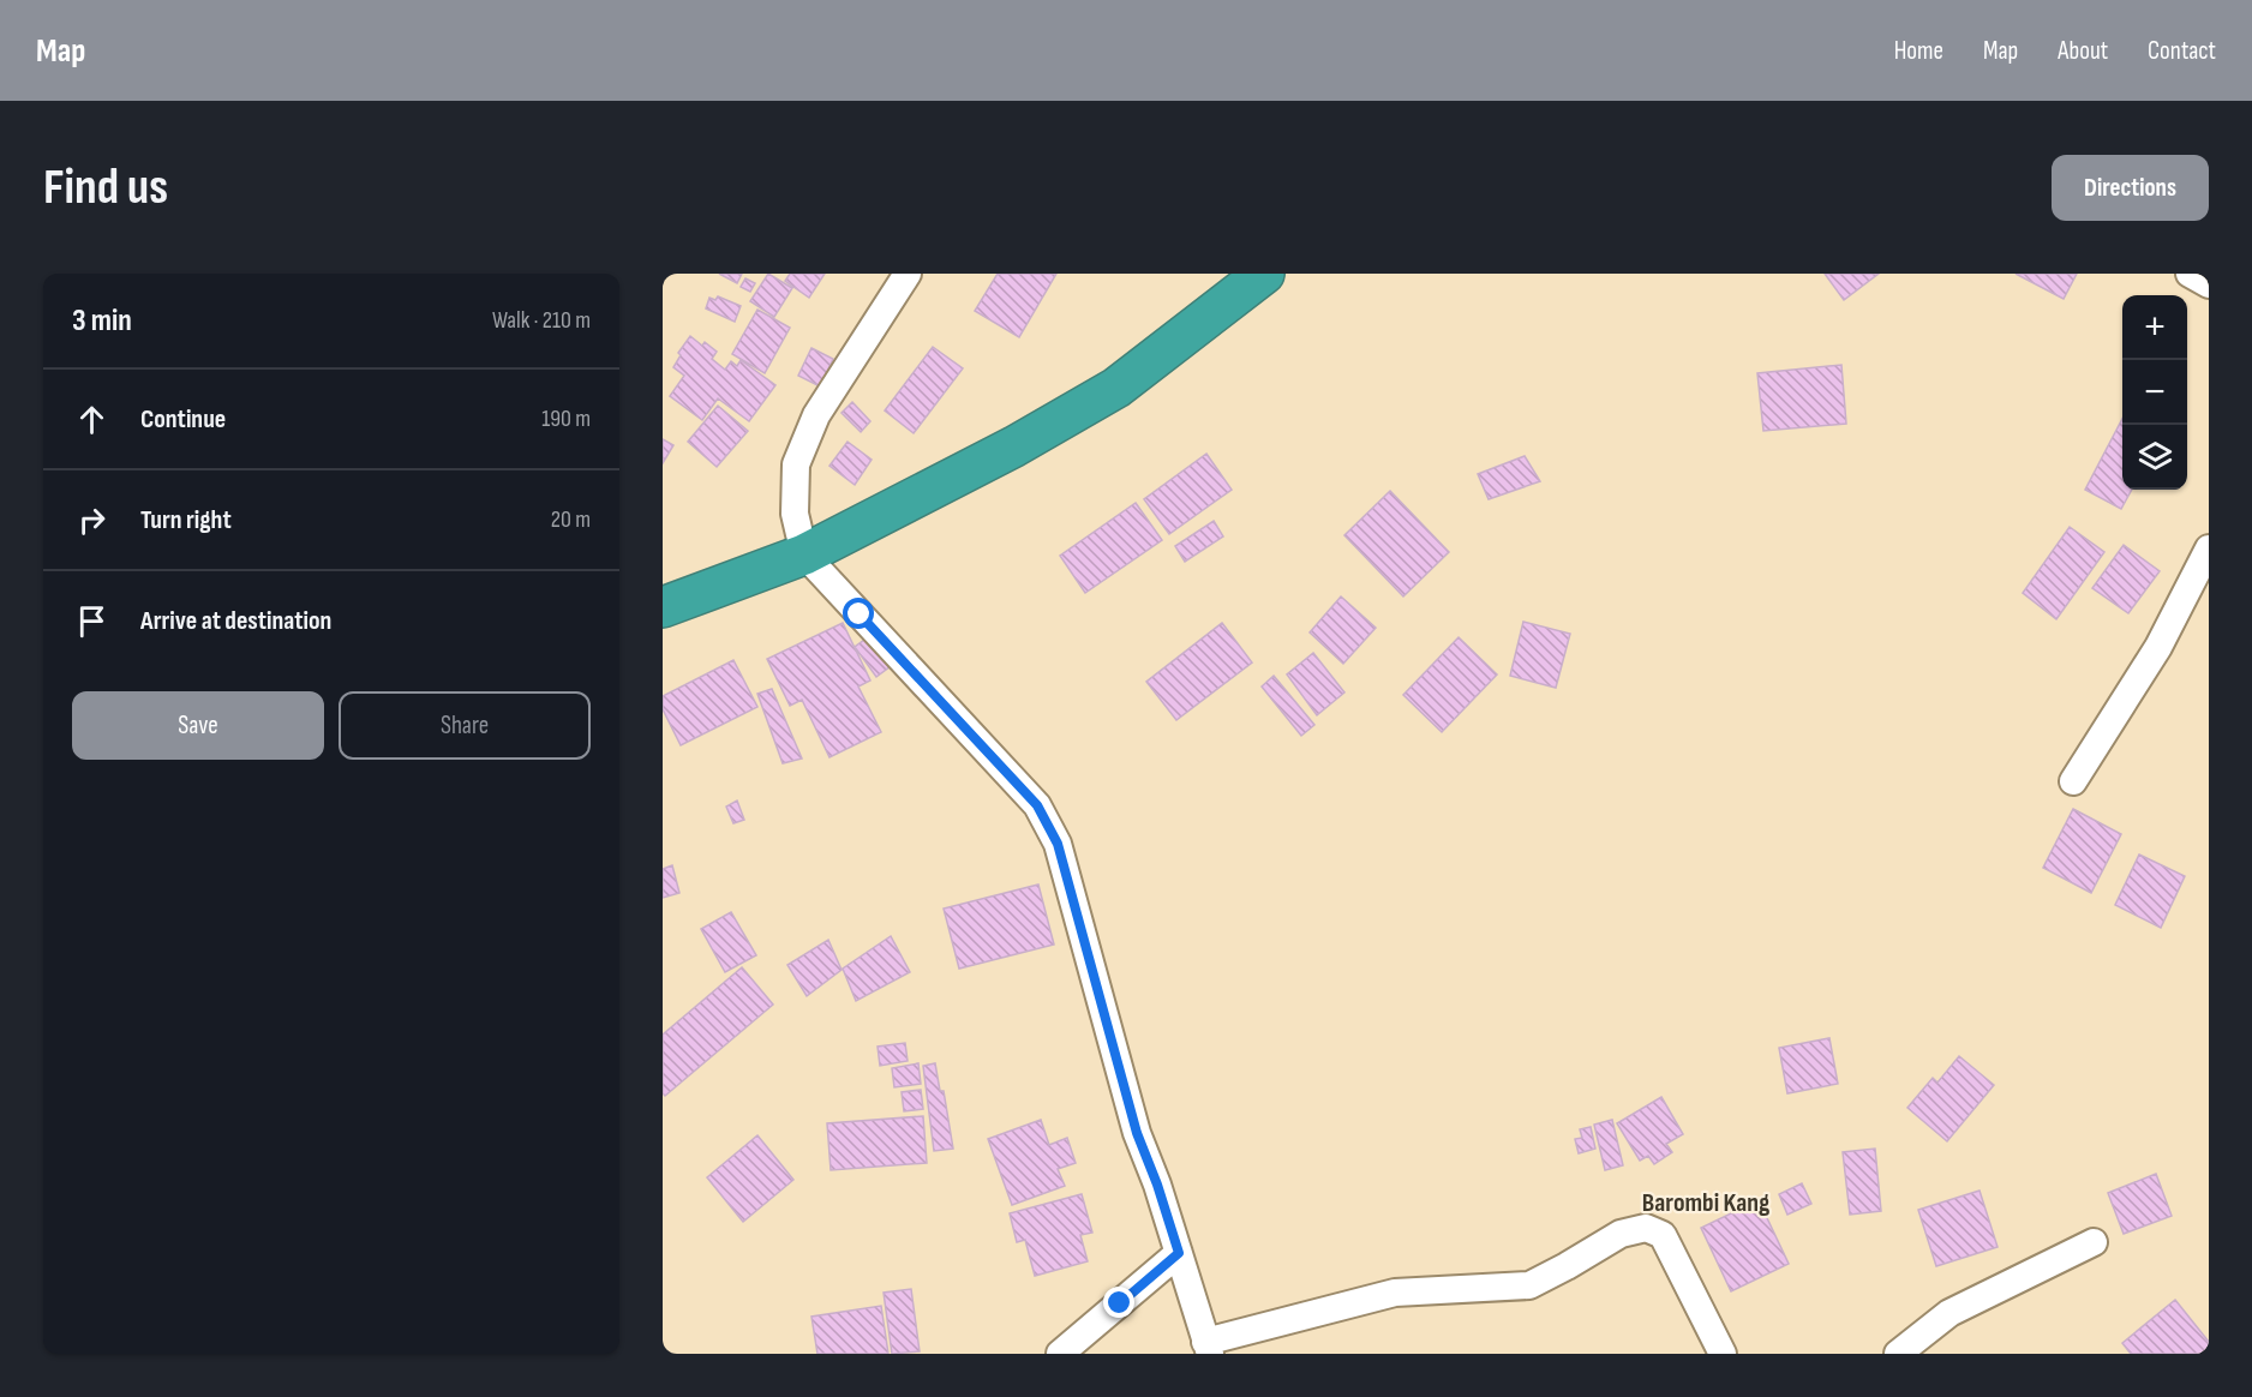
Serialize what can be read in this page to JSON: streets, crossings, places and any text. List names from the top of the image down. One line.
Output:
{"districts":["Barombi Kang"],"page":{"header":"Map","nav":["Home","Map","About","Contact"],"buttons":["Directions",["Save","Share"]],"title":"Find us","heading":["3 min","Walk · 210 m"],"map_buttons":["+","−"],"list":[["Continue","190 m"],["Turn right","20 m"],"Arrive at destination"]}}
